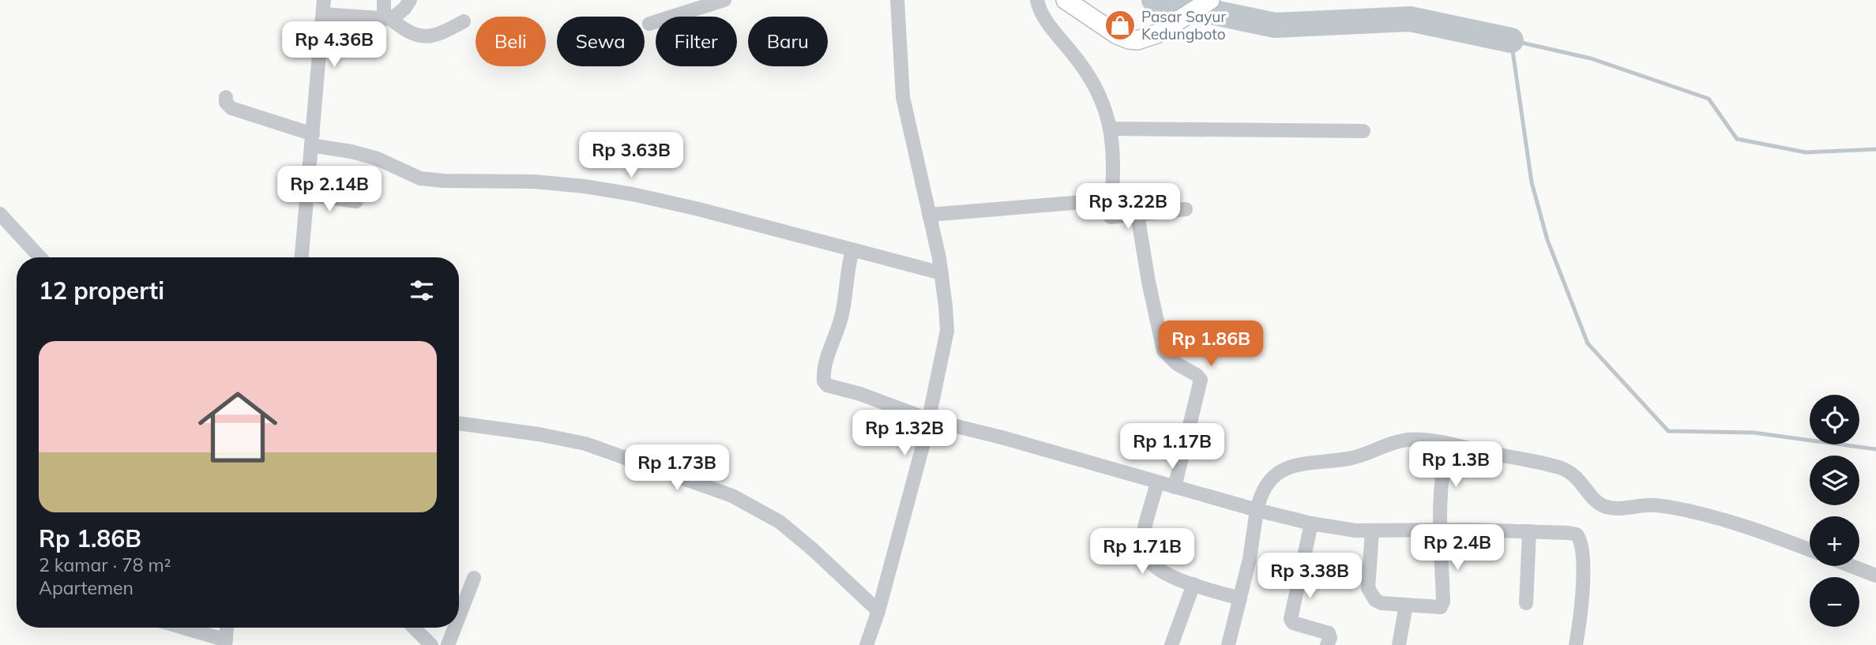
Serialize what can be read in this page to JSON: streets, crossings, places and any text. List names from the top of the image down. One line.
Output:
{"places":{"shop":["Pasar Sayur Kedungboto"]},"page":{"chip":["Beli","Sewa","Filter","Baru"],"price":["Rp 4.36B","Rp 3.63B","Rp 2.14B","Rp 3.22B","Rp 1.86B","Rp 1.32B","Rp 1.17B","Rp 1.3B","Rp 1.73B","Rp 2.4B","Rp 1.71B","Rp 3.38B"],"heading":"12 properti","list":[{"name":"Rp 1.86B","note":"2 kamar · 78 m² · Apartemen"}],"map_buttons":["+","−"]}}
